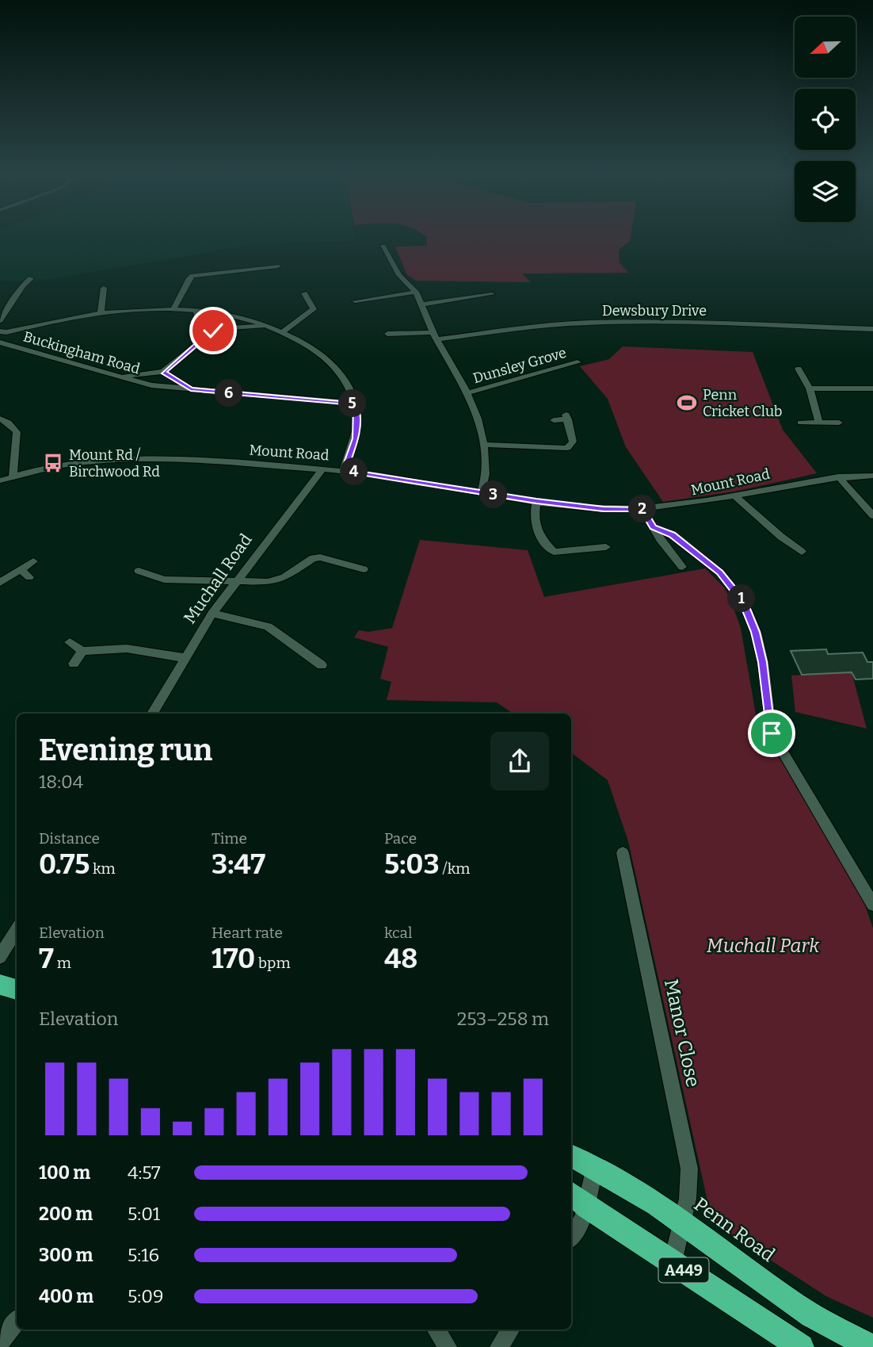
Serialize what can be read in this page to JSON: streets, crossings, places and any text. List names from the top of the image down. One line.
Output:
{"streets":{"highway":["Penn Road","A449"],"street":["Dewsbury Drive","Buckingham Road","Dunsley Grove","Mount Road","Muchall Road","Manor Close"]},"crossings":[["Mount Road","Muchall Road"],["Manor Close","Penn Road"],["Manor Close","A449"]],"parks":["Muchall Park"],"places":{"sports":["Penn Cricket Club"],"bus stop":["Mount Rd / Birchwood Rd"]},"north":"left","page":{"pins":["6","5","4","3","2","1"],"heading":["Evening run","18:04"],"stats":[["Distance","0.75 km"],["Time","3:47"],["Pace","5:03 /km"],["Elevation","7 m"],["Heart rate","170 bpm"],["kcal","48"]],"chart":["Elevation","253–258 m"],"list":[{"name":"100 m","note":"4:57"},{"name":"200 m","note":"5:01"},{"name":"300 m","note":"5:16"},{"name":"400 m","note":"5:09"}]}}
